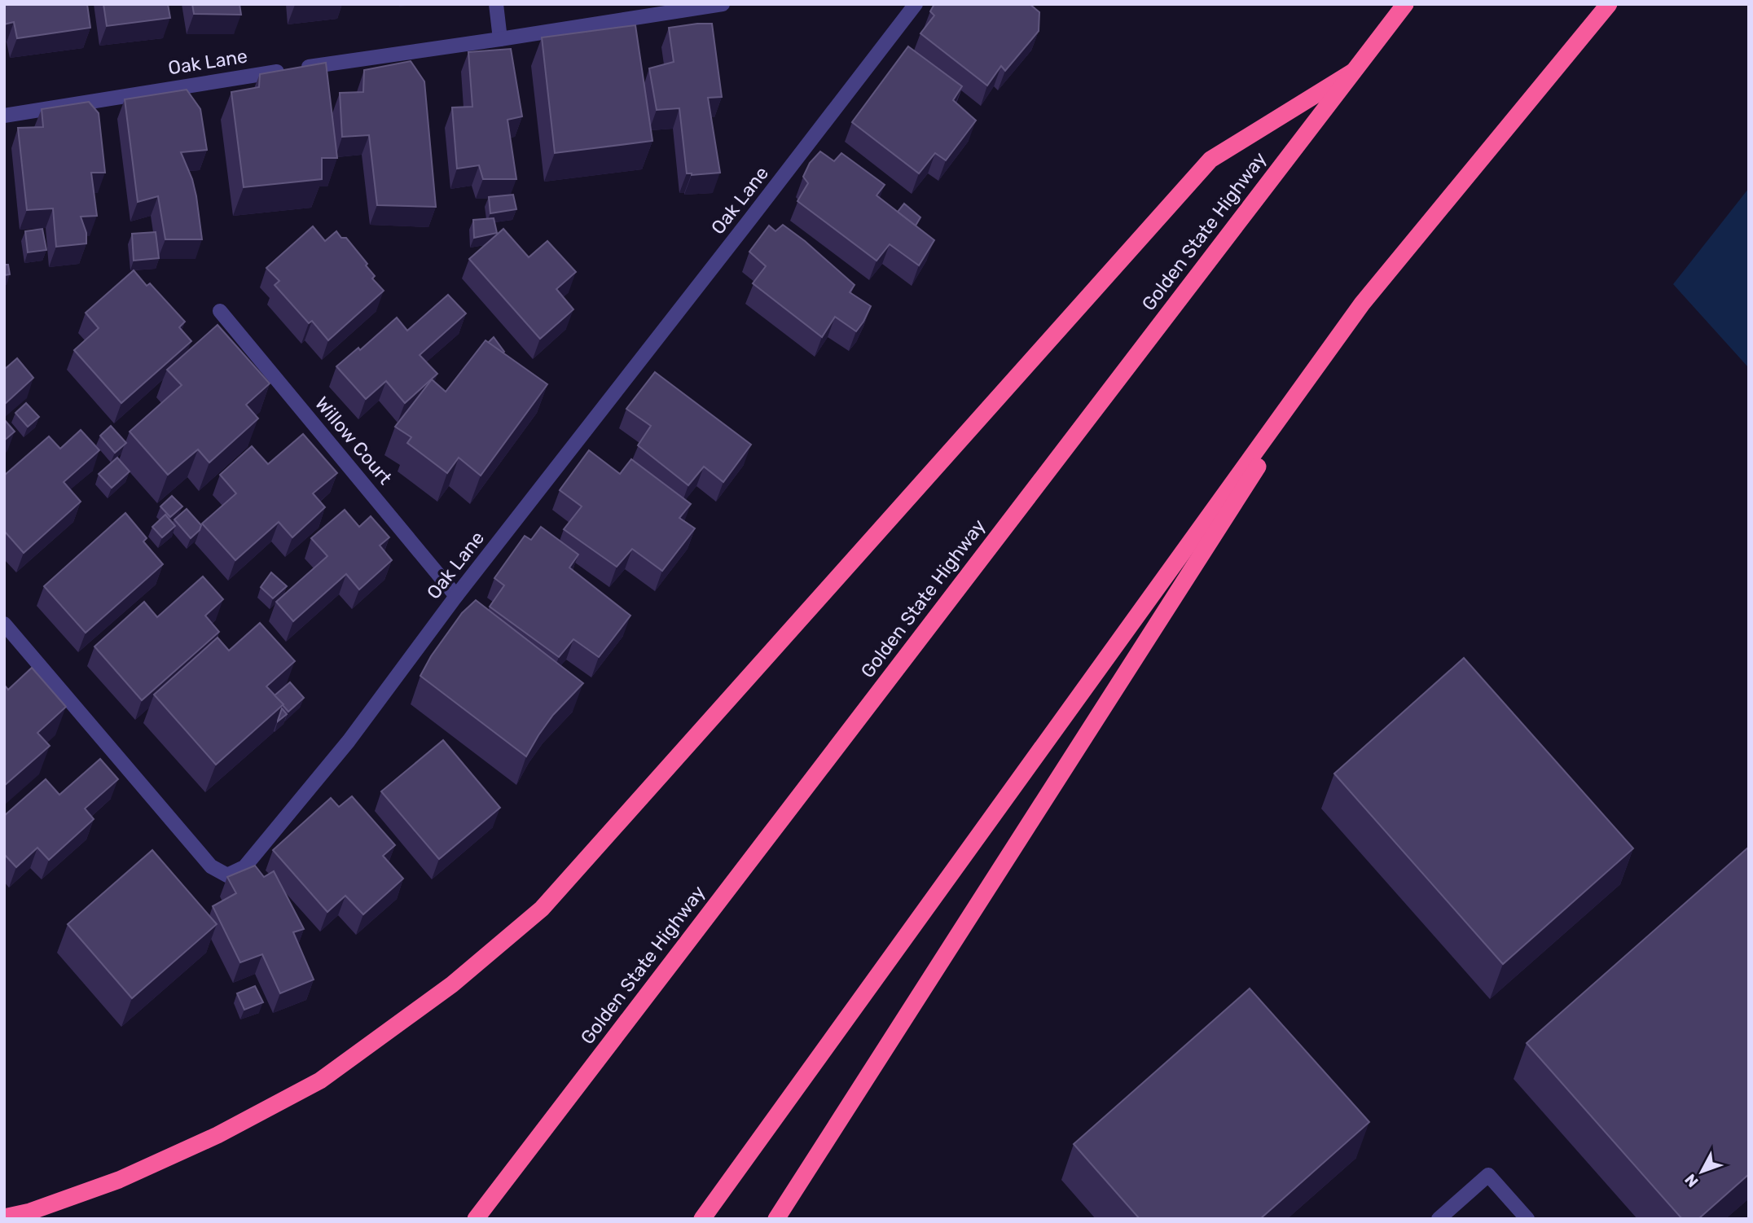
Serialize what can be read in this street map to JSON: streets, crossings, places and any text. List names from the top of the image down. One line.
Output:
{"streets":{"highway":["Golden State Highway"],"lane":["Oak Lane","Willow Court"]},"crossings":[["Oak Lane","Willow Court"]],"north":"bottom left"}
